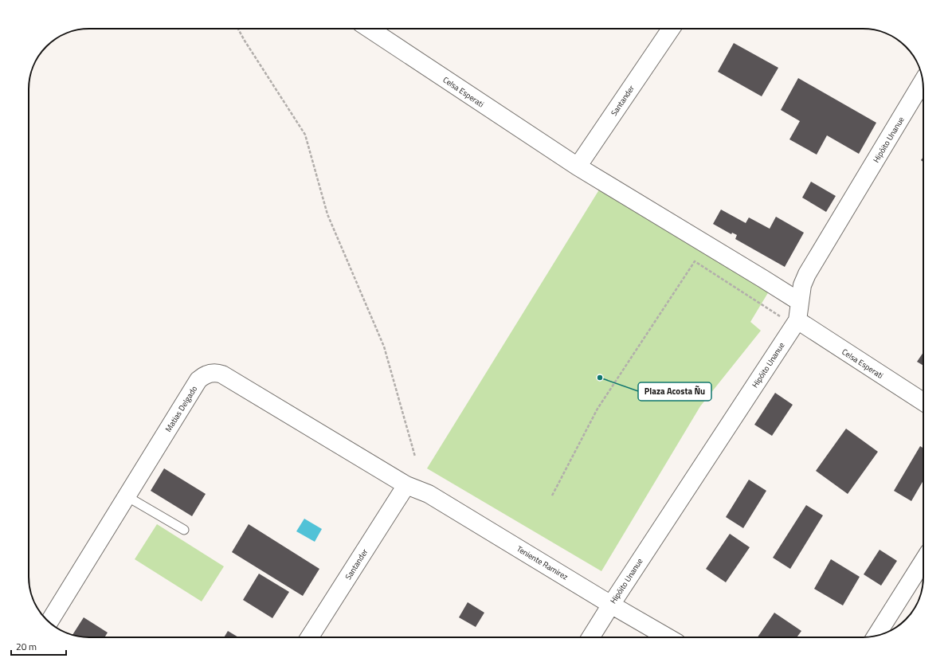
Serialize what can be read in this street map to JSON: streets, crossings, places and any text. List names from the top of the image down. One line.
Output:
{"streets":{"street":["Celsa Esperati","Santander","Hipóito Unanue","Matias Delgado","Teniente Ramirez"]},"crossings":[["Celsa Esperati","Santander"],["Celsa Esperati","Hipóito Unanue"],["Santander","Matias Delgado"],["Santander","Teniente Ramirez"],["Hipóito Unanue","Teniente Ramirez"],["Matias Delgado","Teniente Ramirez"]],"places":["Plaza Acosta Ñu"],"scale_bar":"20 m"}
